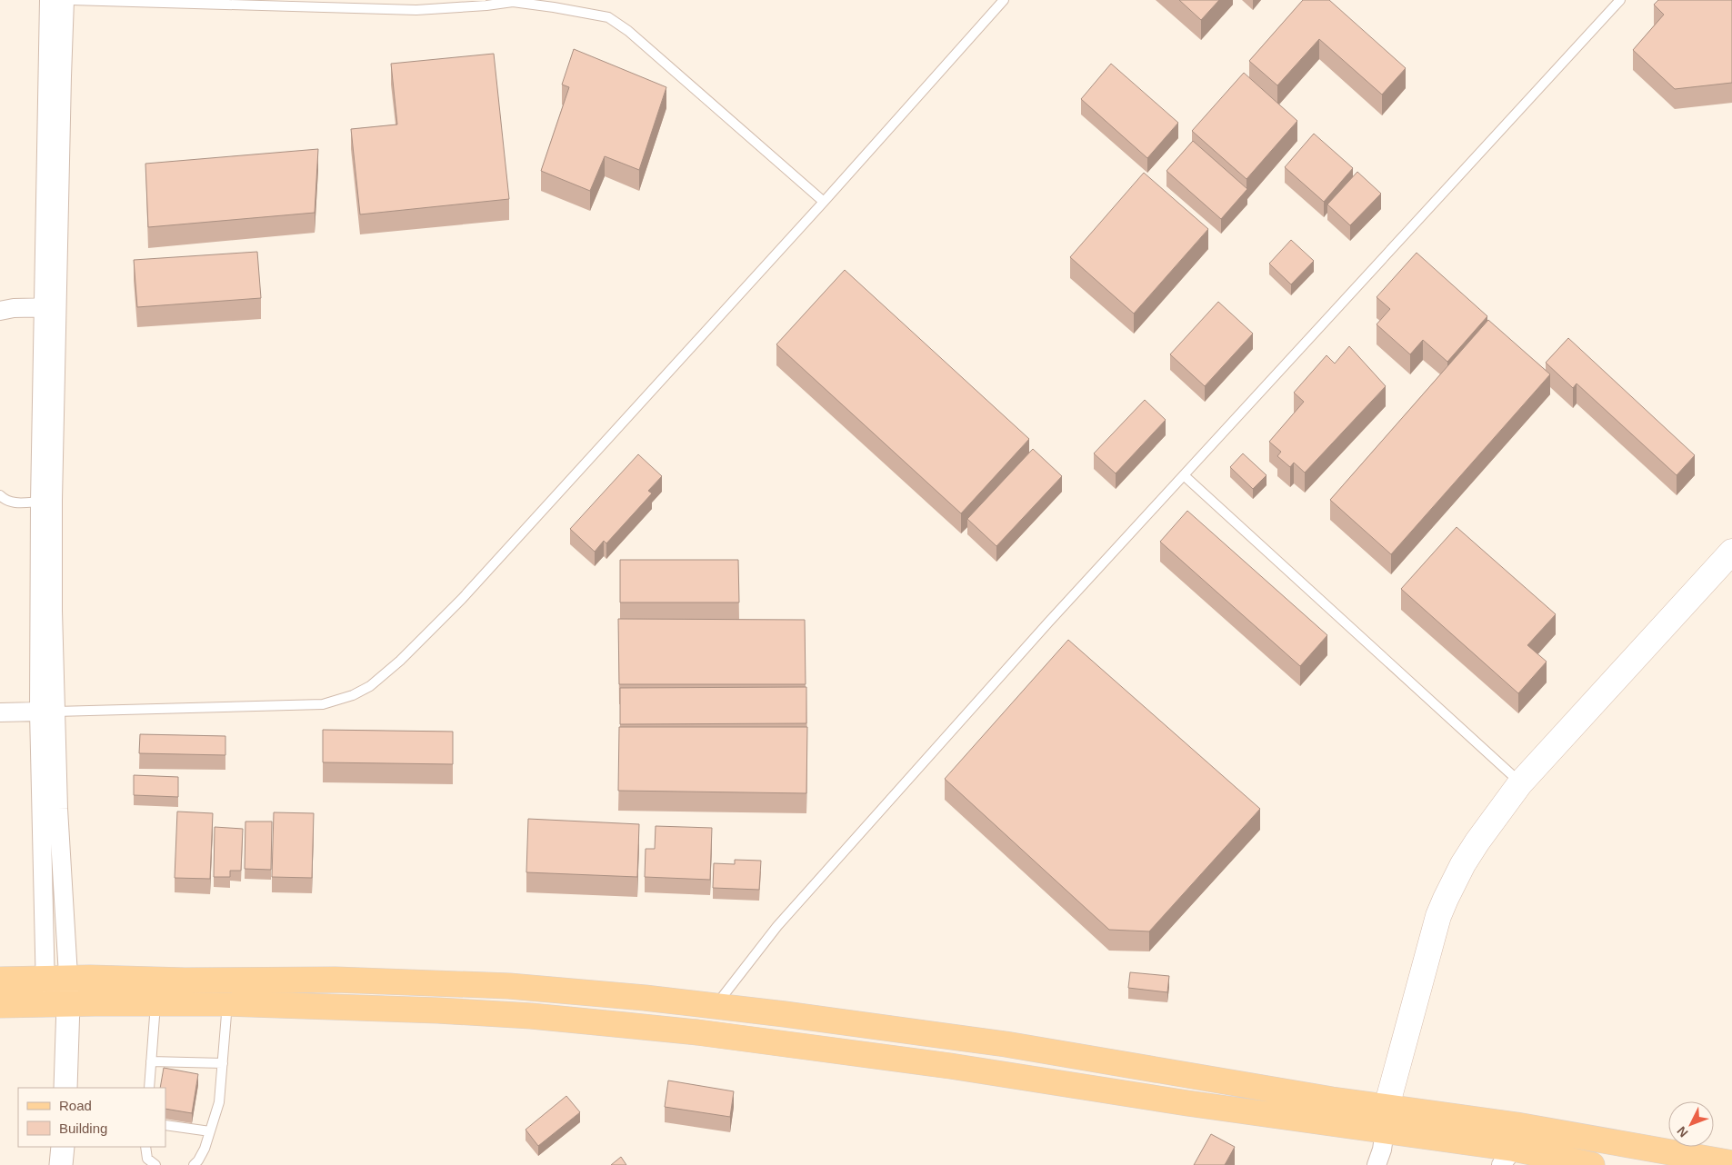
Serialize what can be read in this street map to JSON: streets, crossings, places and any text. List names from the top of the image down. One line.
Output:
{"legend":["Road","Building"],"north":"bottom left"}
